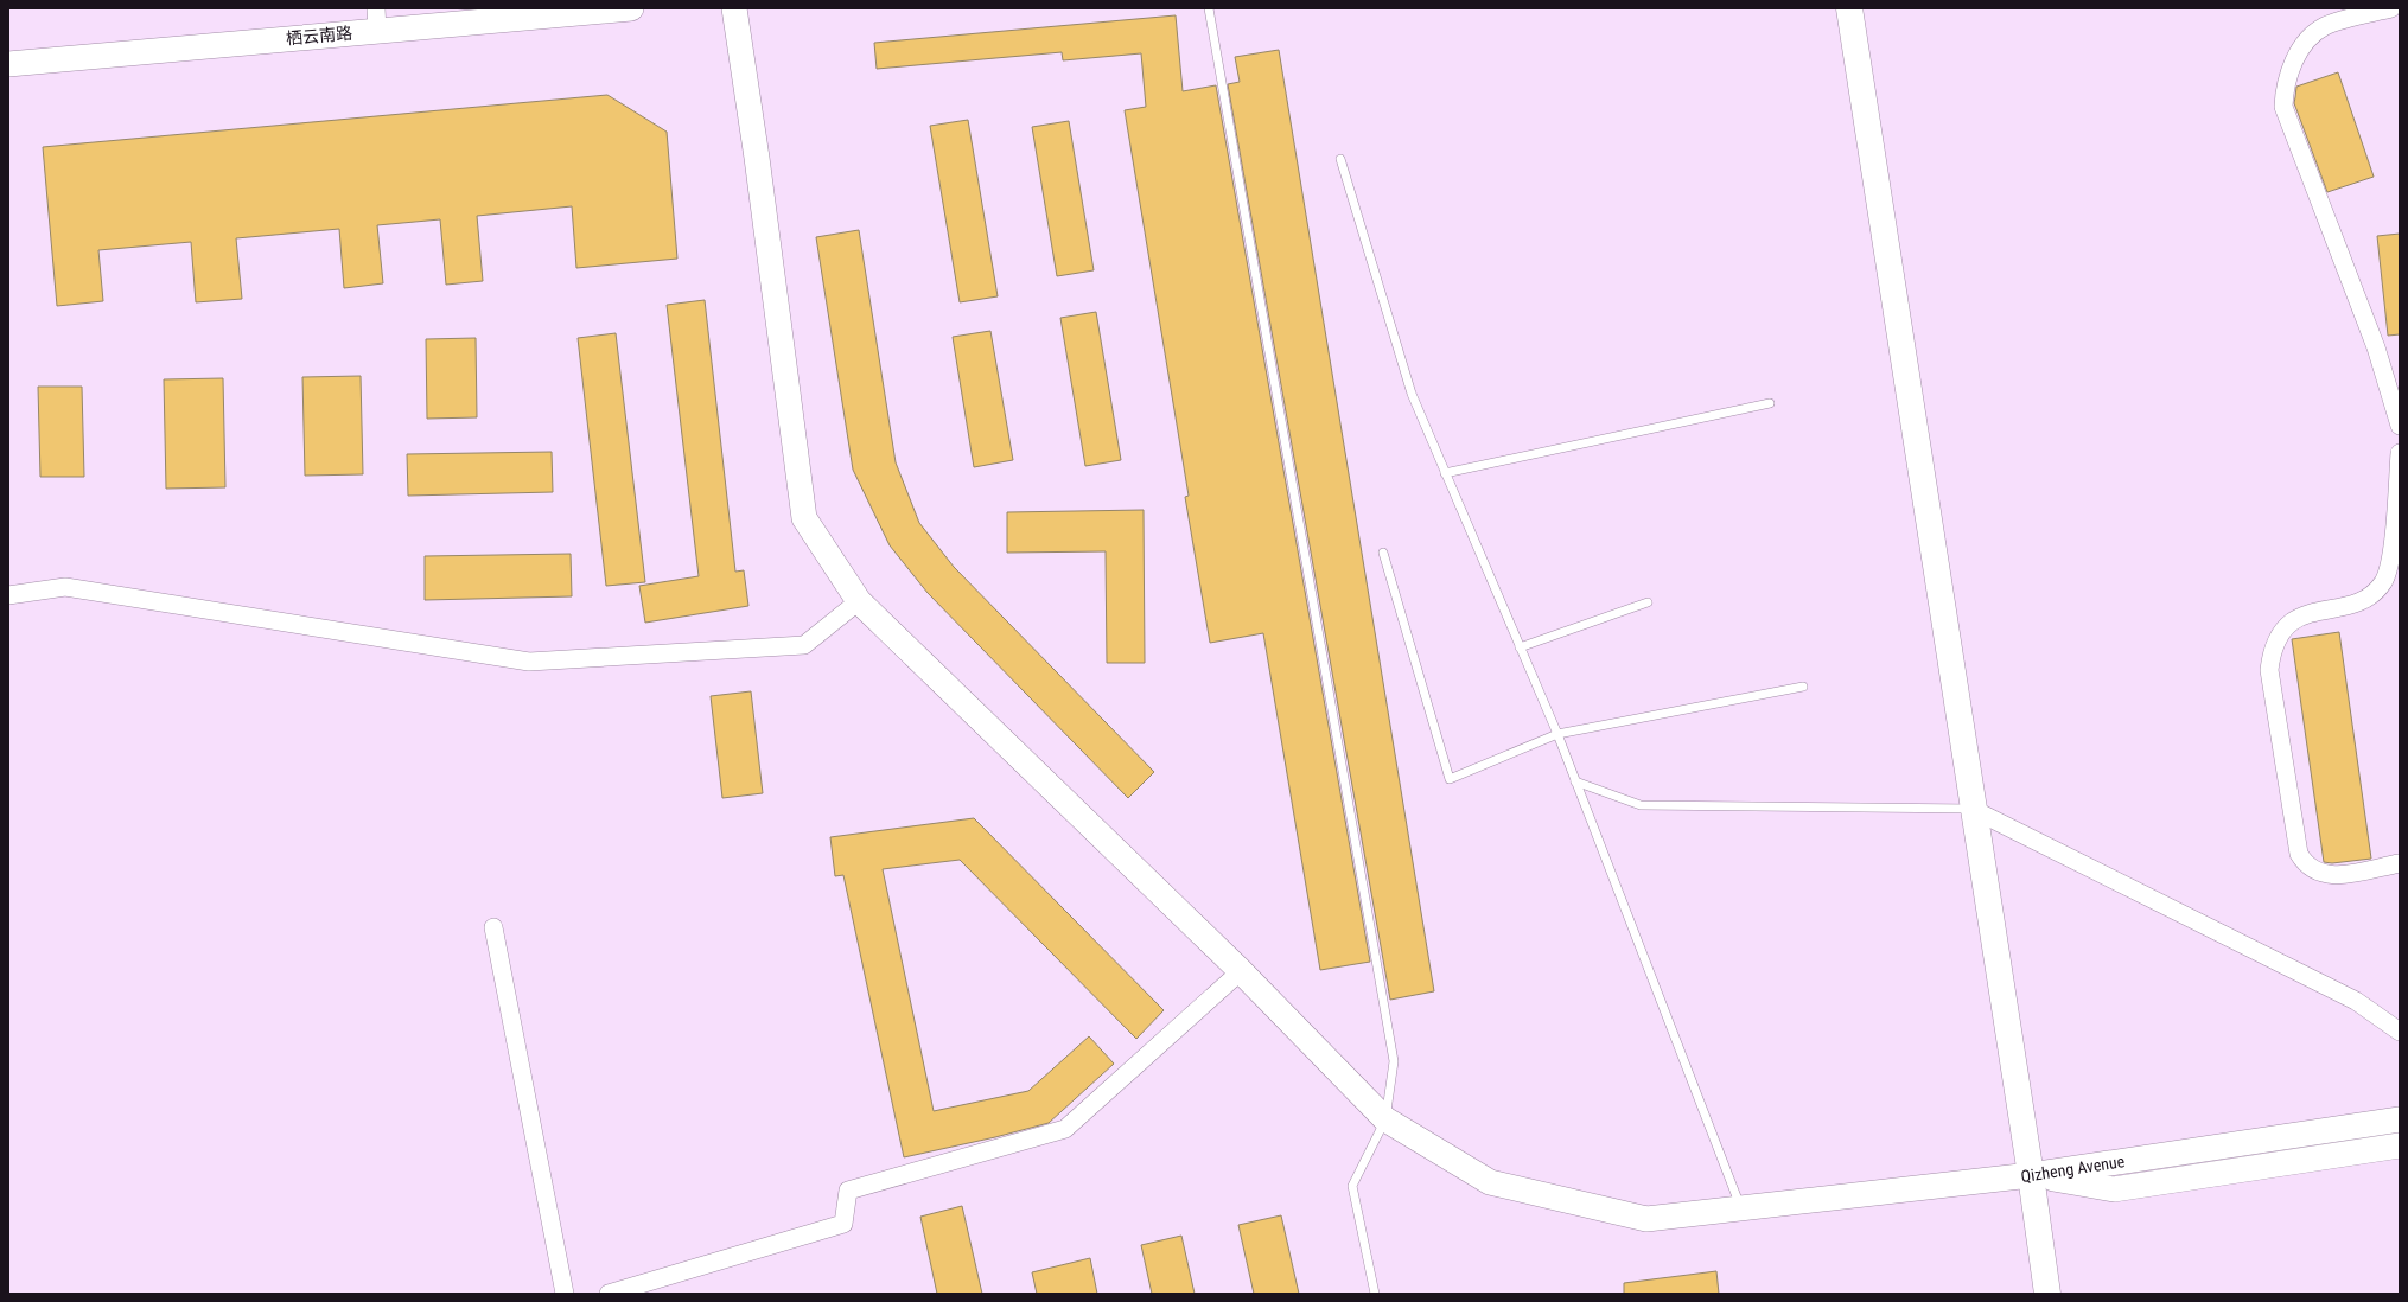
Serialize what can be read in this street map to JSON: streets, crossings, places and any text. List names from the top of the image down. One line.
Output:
{"streets":{"street":["栖云南路","Qizheng Avenue"]}}
